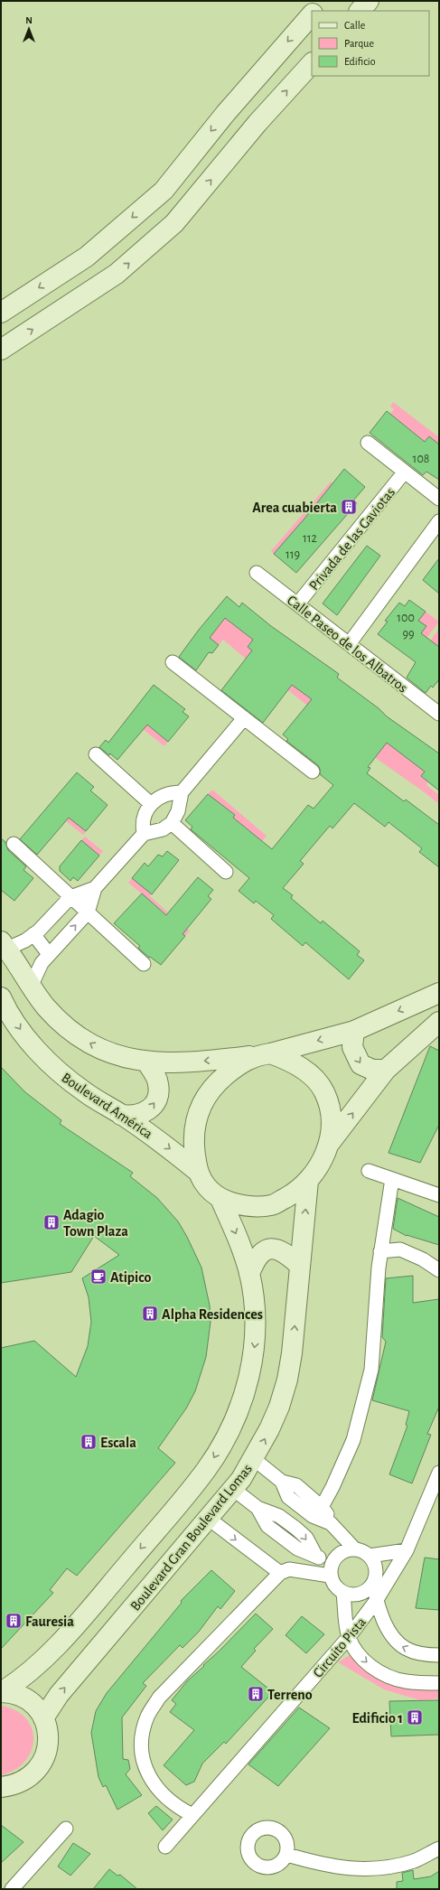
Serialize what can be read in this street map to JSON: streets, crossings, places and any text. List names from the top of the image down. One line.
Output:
{"streets":{"main road":["Boulevard América","Boulevard Gran Boulevard Lomas"],"street":["Privada de las Gaviotas","Calle Paseo de los Albatros","Circuito Pista"]},"crossings":[["Privada de las Gaviotas","Calle Paseo de los Albatros"]],"places":{"building":["Area cuabierta","Adagio Town Plaza","Alpha Residences","Escala","Fauresia","Terreno","Edificio 1"],"cafe":["Atipico"]},"house_numbers":["108","112","119","100","99"],"legend":["Calle","Parque","Edificio"],"north":"top"}
